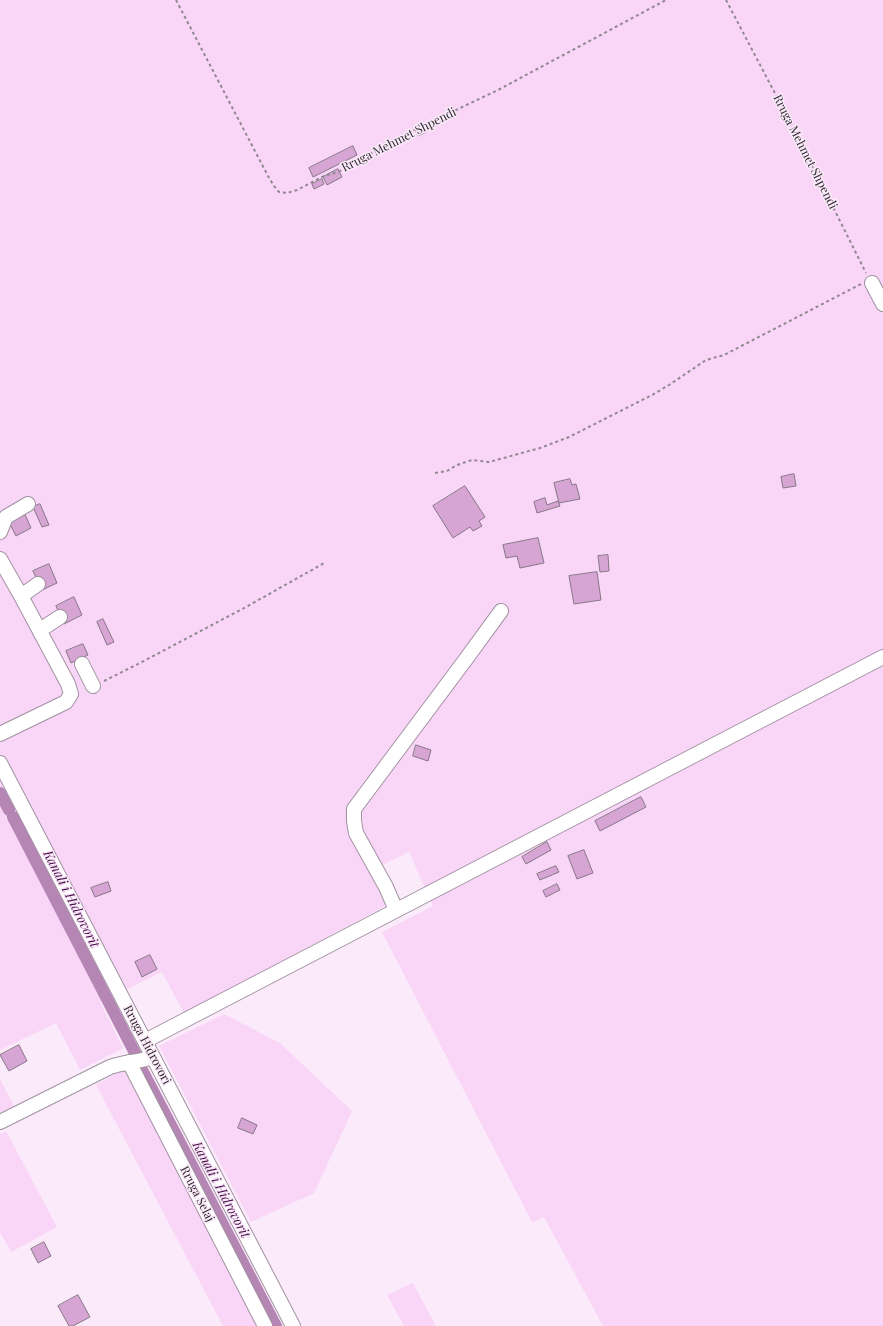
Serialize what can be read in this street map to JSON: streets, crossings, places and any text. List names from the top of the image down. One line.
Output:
{"streets":{"street":["Rruga Hidrovori","Rruga Selaj"],"path":["Rruga Mehmet Shpendi"]},"water":["Kanali i Hidrovorit"]}
